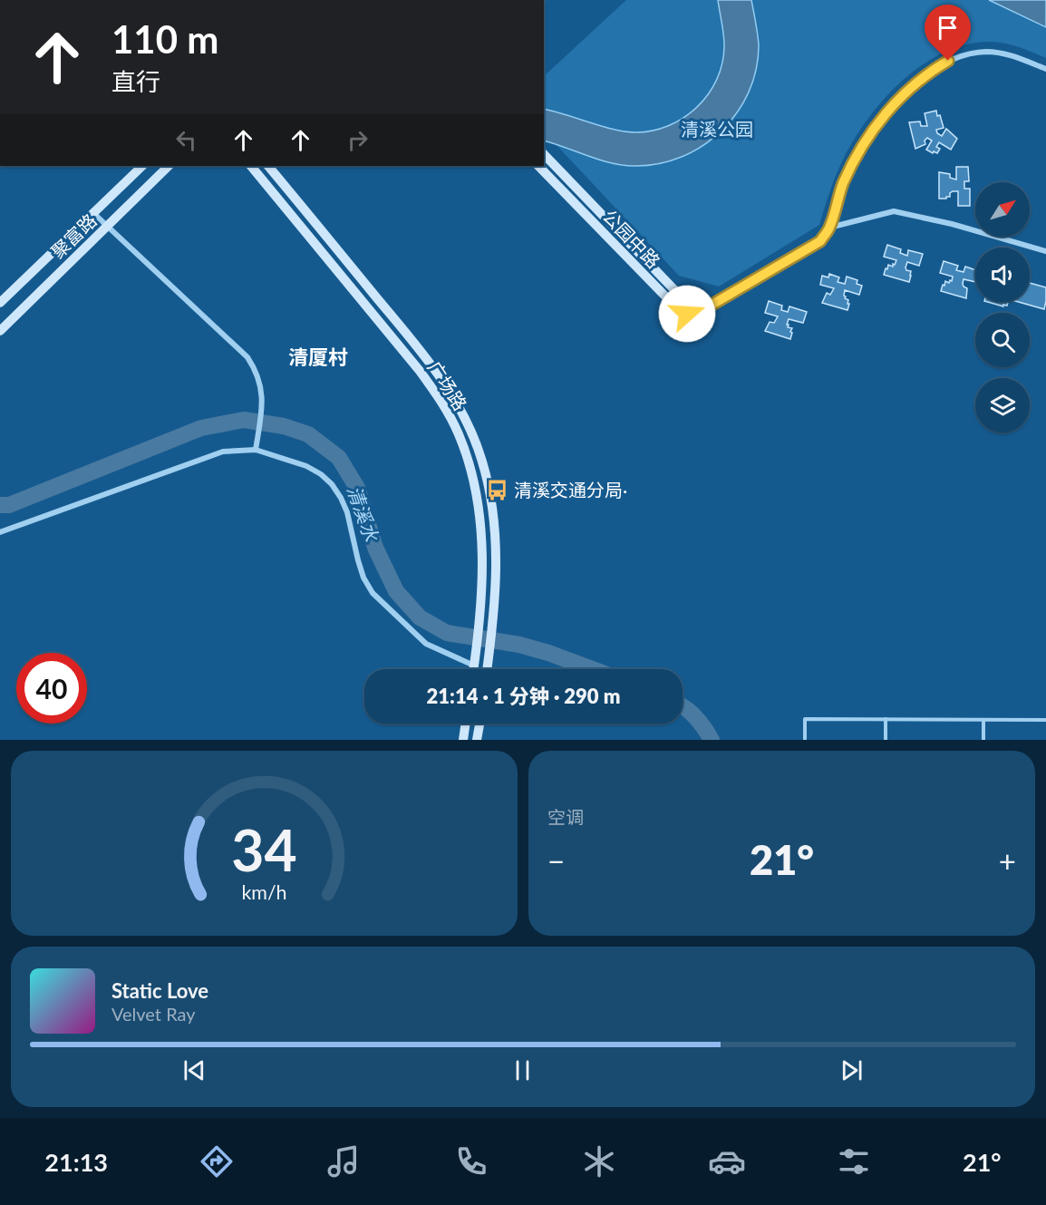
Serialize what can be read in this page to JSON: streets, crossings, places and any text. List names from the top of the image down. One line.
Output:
{"streets":{"street":["聚富路","公园中路","广场路"]},"districts":["清厦村"],"water":["清溪水"],"parks":["清溪公园"],"places":{"bus stop":["清溪交通分局·"]},"north":"top right","page":{"turn":["110 m","直行"],"limit":"40","trip":"21:14 · 1 分钟 · 290 m","tile":"空调","heat":["−","21°","+"],"song":["Static Love","Velvet Ray"],"tabs":["21:13","21°"],"gauge":["34","km/h"]}}
